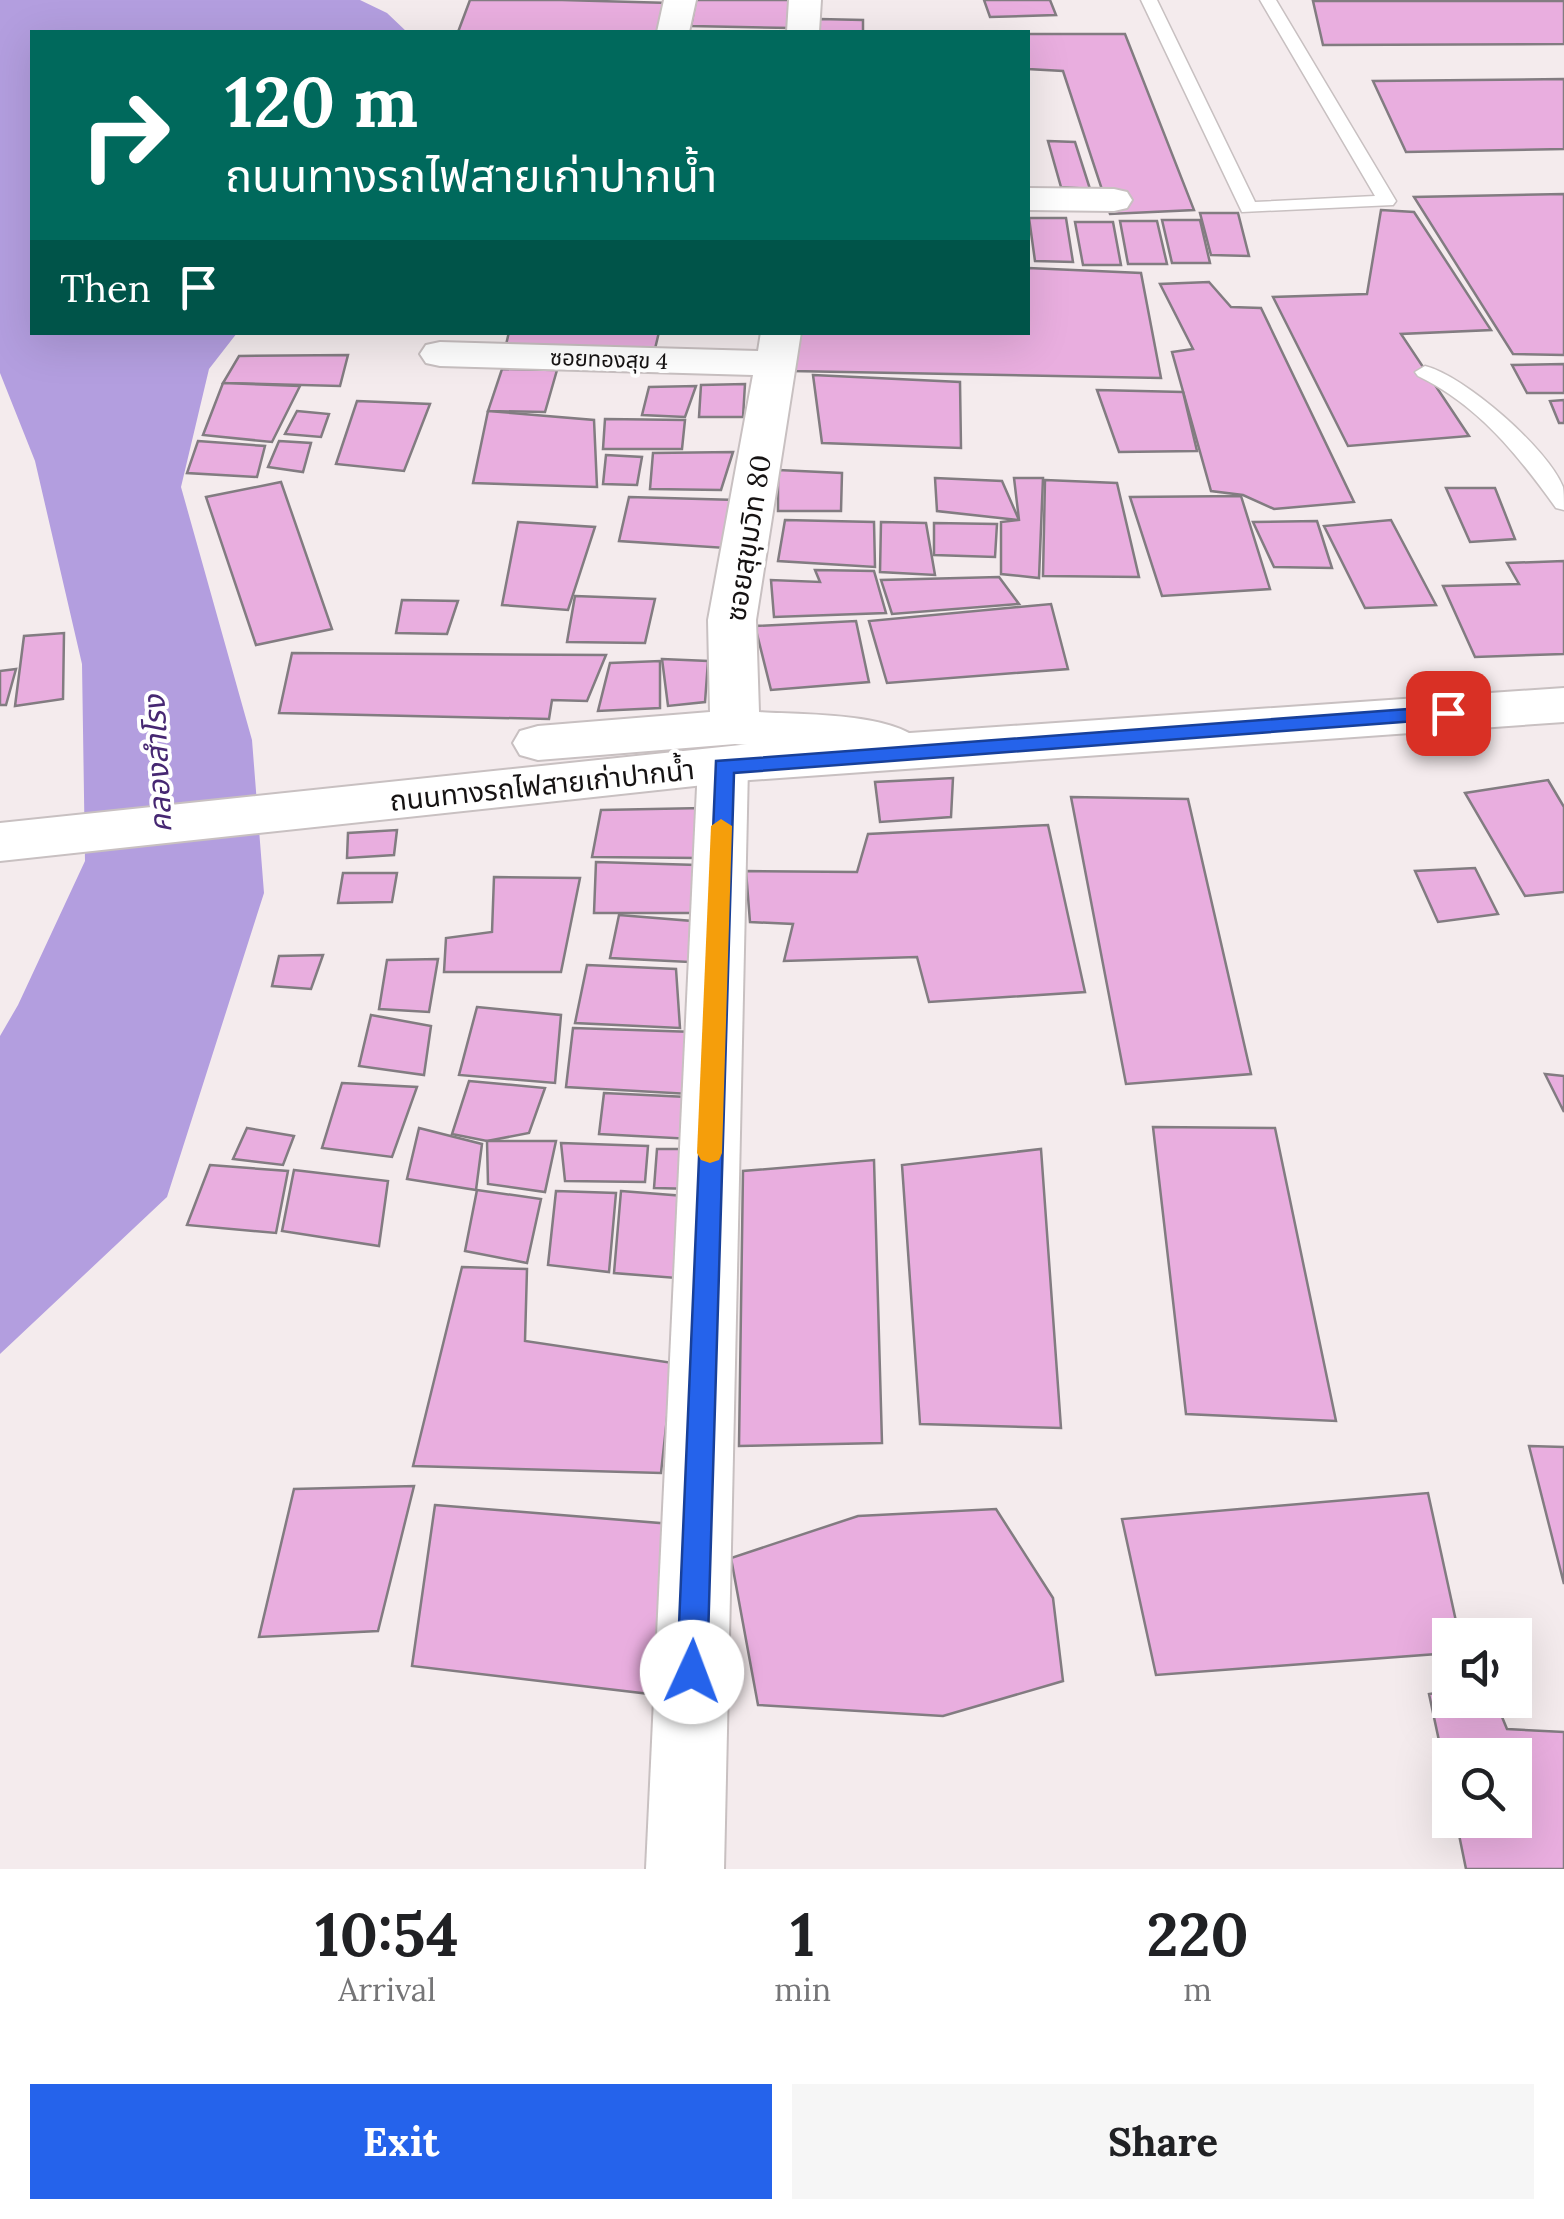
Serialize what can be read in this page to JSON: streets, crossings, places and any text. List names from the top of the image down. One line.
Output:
{"streets":{"street":["ซอยทองสุข 4","ซอยสุขุมวิท 80","ถนนทางรถไฟสายเก่าปากน้ำ"]},"crossings":[["ซอยทองสุข 4","ซอยสุขุมวิท 80"],["ซอยสุขุมวิท 80","ถนนทางรถไฟสายเก่าปากน้ำ"]],"water":["คลองสำโรง"],"page":{"turn":["120 m","ถนนทางรถไฟสายเก่าปากน้ำ"],"then":"Then","eta":["10:54","Arrival","1","min","220","m"],"buttons":["Exit","Share"]}}
